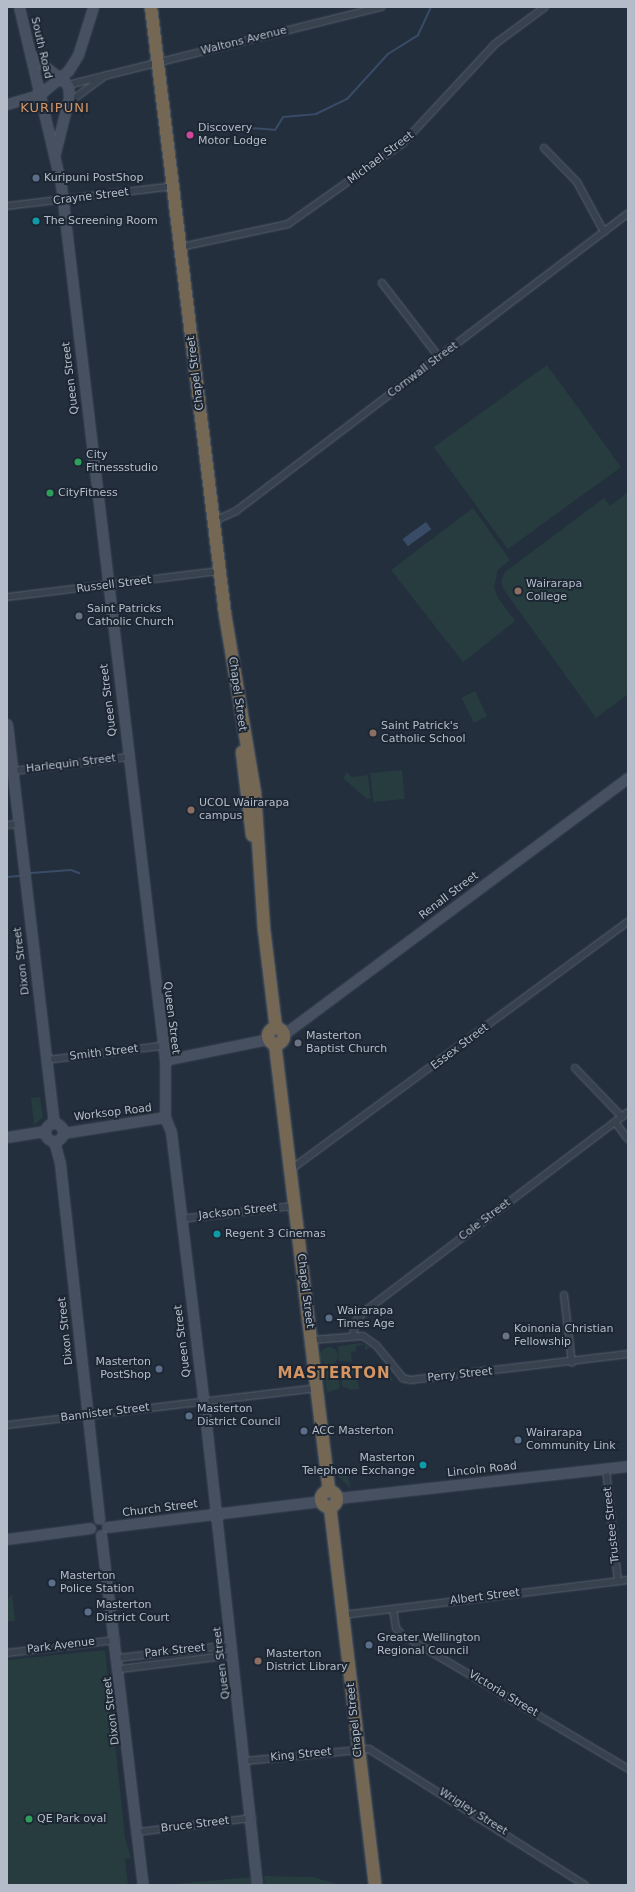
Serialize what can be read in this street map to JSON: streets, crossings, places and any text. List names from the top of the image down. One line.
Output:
{"streets":{"highway":["Chapel Street"],"street":["Waltons Avenue","South Road","Michael Street","Crayne Street","Cornwall Street","Queen Street","Russell Street","Harlequin Street","Renall Street","Dixon Street","Essex Street","Smith Street","Worksop Road","Jackson Street","Cole Street","Perry Street","Bannister Street","Lincoln Road","Church Street","Trustee Street","Albert Street","Park Avenue","Park Street","Victoria Street","King Street","Wrigley Street","Bruce Street"]},"crossings":[["Waltons Avenue","Chapel Street"],["Waltons Avenue","Queen Street"],["South Road","Queen Street"],["Michael Street","Chapel Street"],["Crayne Street","Chapel Street"],["Crayne Street","Queen Street"],["Cornwall Street","Chapel Street"],["Chapel Street","Russell Street"],["Chapel Street","Renall Street"],["Chapel Street","Essex Street"],["Chapel Street","Jackson Street"],["Chapel Street","Perry Street"],["Chapel Street","Lincoln Road"],["Chapel Street","Albert Street"],["Chapel Street","King Street"],["Chapel Street","Wrigley Street"],["Queen Street","Russell Street"],["Queen Street","Harlequin Street"],["Queen Street","Smith Street"],["Queen Street","Worksop Road"],["Queen Street","Jackson Street"],["Queen Street","Bannister Street"],["Queen Street","Lincoln Road"],["Queen Street","Church Street"],["Queen Street","Park Street"],["Queen Street","King Street"],["Queen Street","Bruce Street"],["Harlequin Street","Dixon Street"],["Dixon Street","Smith Street"],["Dixon Street","Worksop Road"],["Dixon Street","Bannister Street"],["Dixon Street","Church Street"],["Dixon Street","Park Avenue"],["Dixon Street","Park Street"],["Dixon Street","Bruce Street"],["Cole Street","Perry Street"],["Lincoln Road","Church Street"],["Lincoln Road","Trustee Street"],["Trustee Street","Albert Street"],["Albert Street","Victoria Street"],["King Street","Wrigley Street"]],"districts":["KURIPUNI","MASTERTON"],"places":["Discovery Motor Lodge","Kuripuni PostShop","The Screening Room","City Fitnessstudio","CityFitness","Wairarapa College","Saint Patricks Catholic Church","Saint Patrick's Catholic School","UCOL Wairarapa campus","Masterton Baptist Church","Regent 3 Cinemas","Wairarapa Times Age","Koinonia Christian Fellowship","Masterton PostShop","Masterton District Council","ACC Masterton","Wairarapa Community Link","Masterton Telephone Exchange","Masterton Police Station","Masterton District Court","Greater Wellington Regional Council","Masterton District Library","QE Park oval"]}
